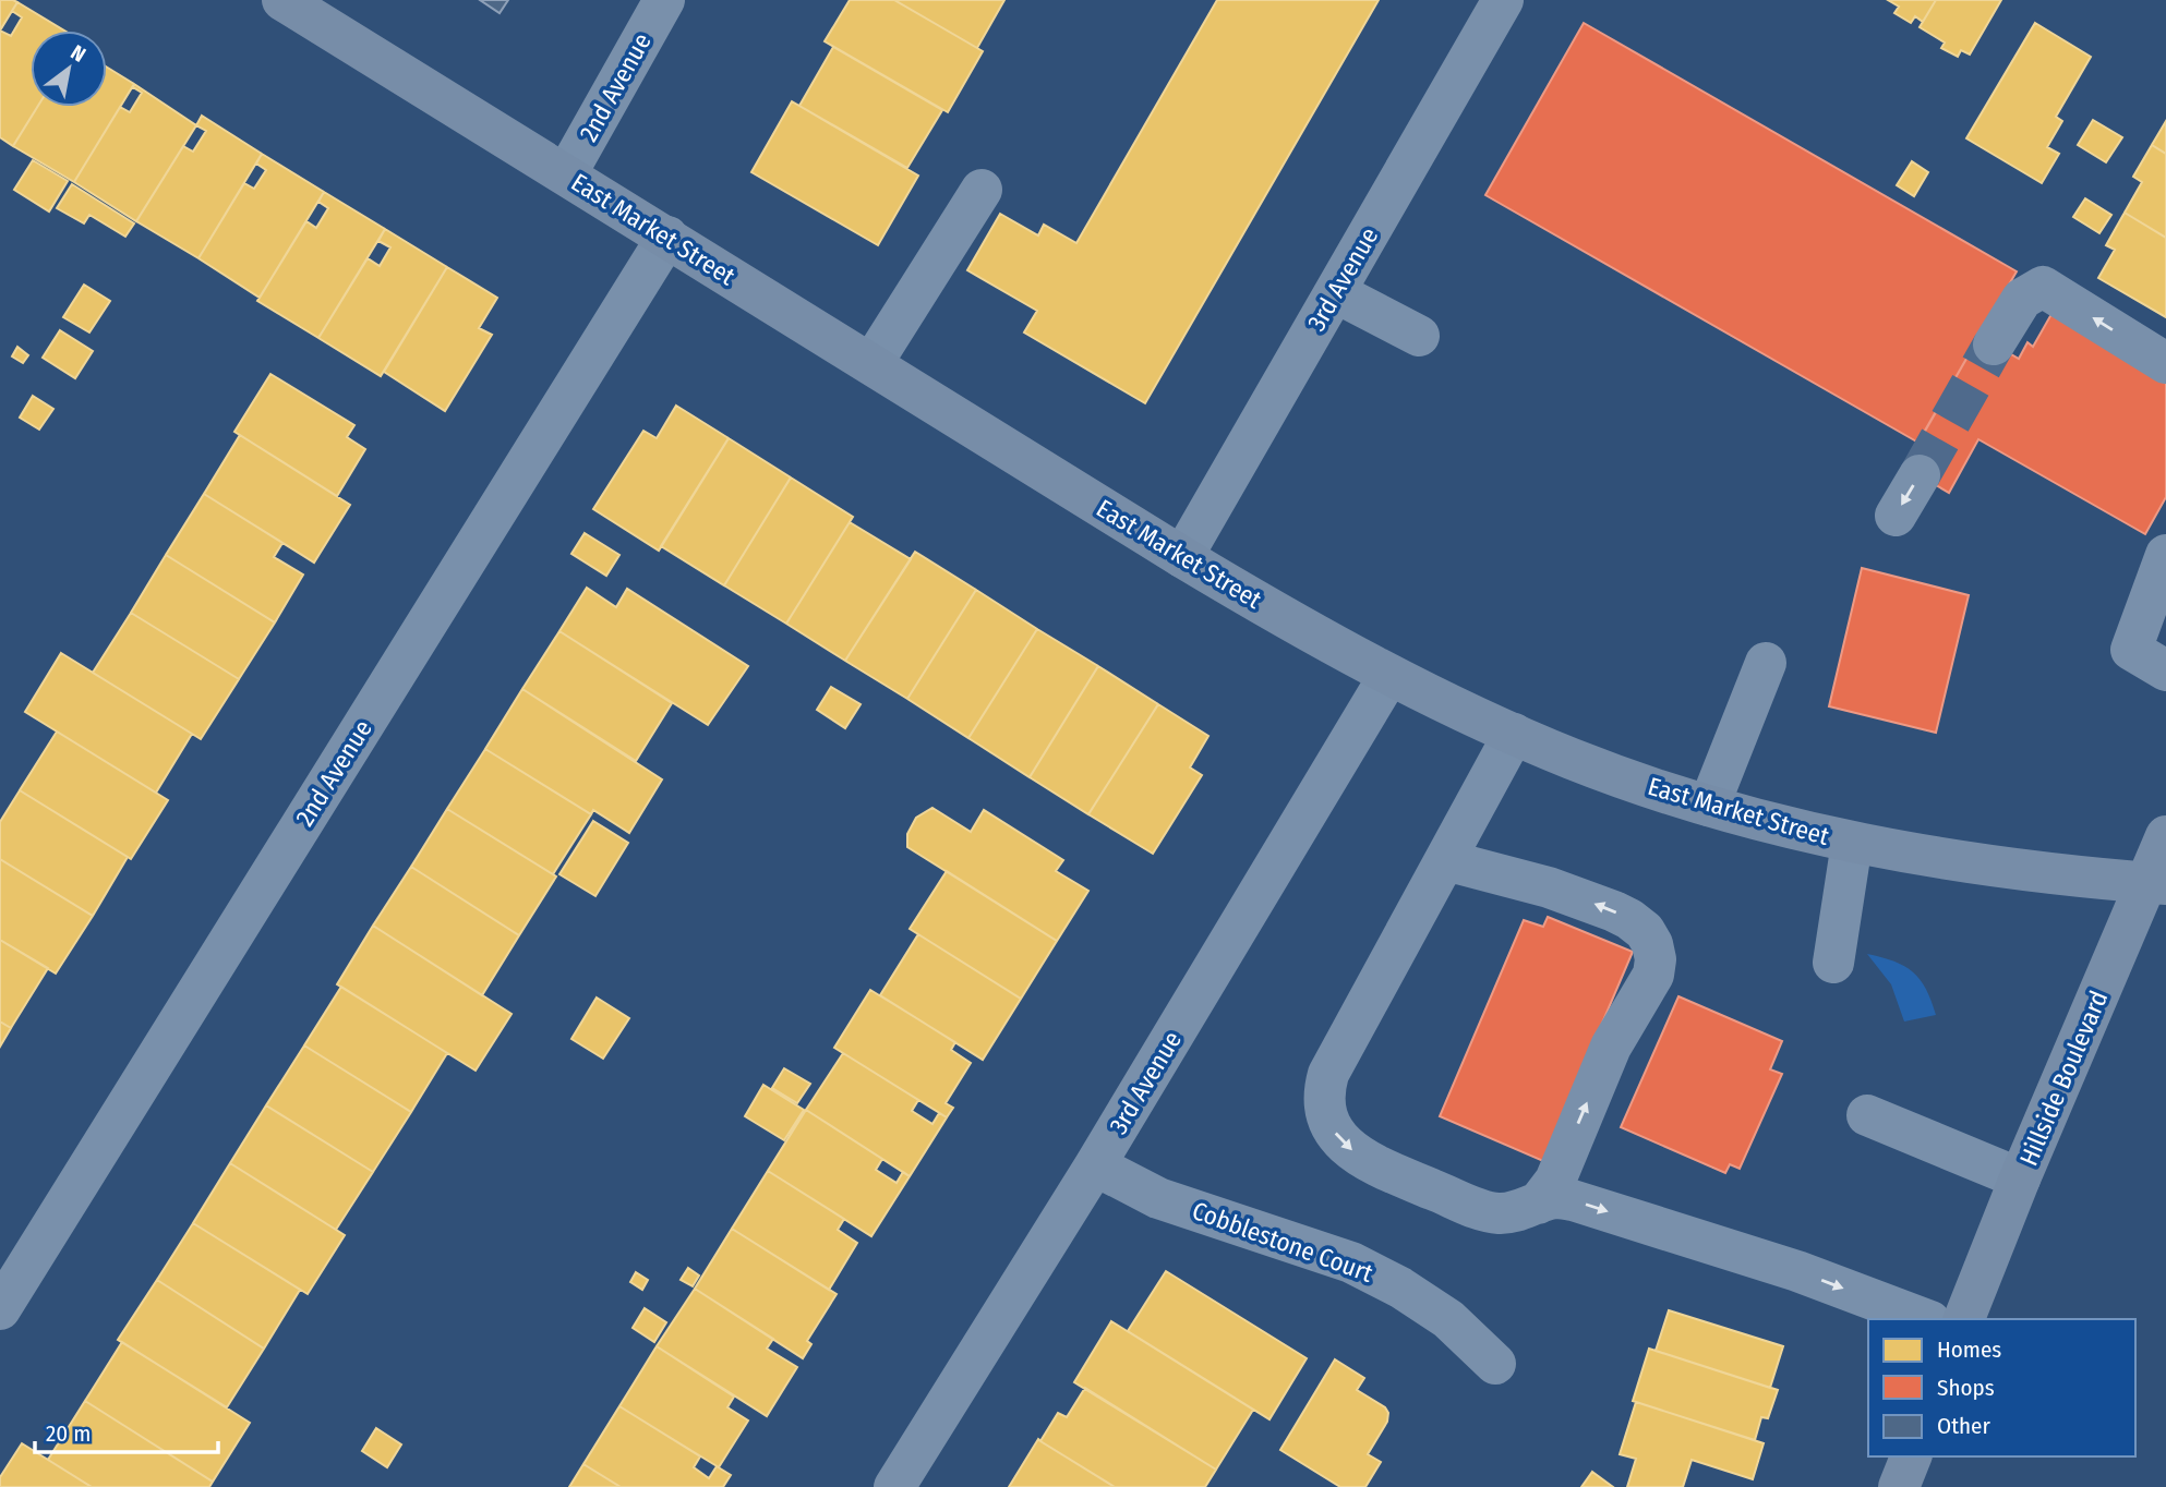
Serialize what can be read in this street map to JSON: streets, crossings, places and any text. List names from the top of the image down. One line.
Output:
{"streets":{"main road":["East Market Street","Hillside Boulevard"],"street":["2nd Avenue","3rd Avenue","Cobblestone Court"]},"crossings":[["2nd Avenue","East Market Street"],["East Market Street","3rd Avenue"],["East Market Street","Hillside Boulevard"],["3rd Avenue","Cobblestone Court"]],"legend":["Homes","Shops","Other"],"scale_bar":"20 m","north":"top right"}
